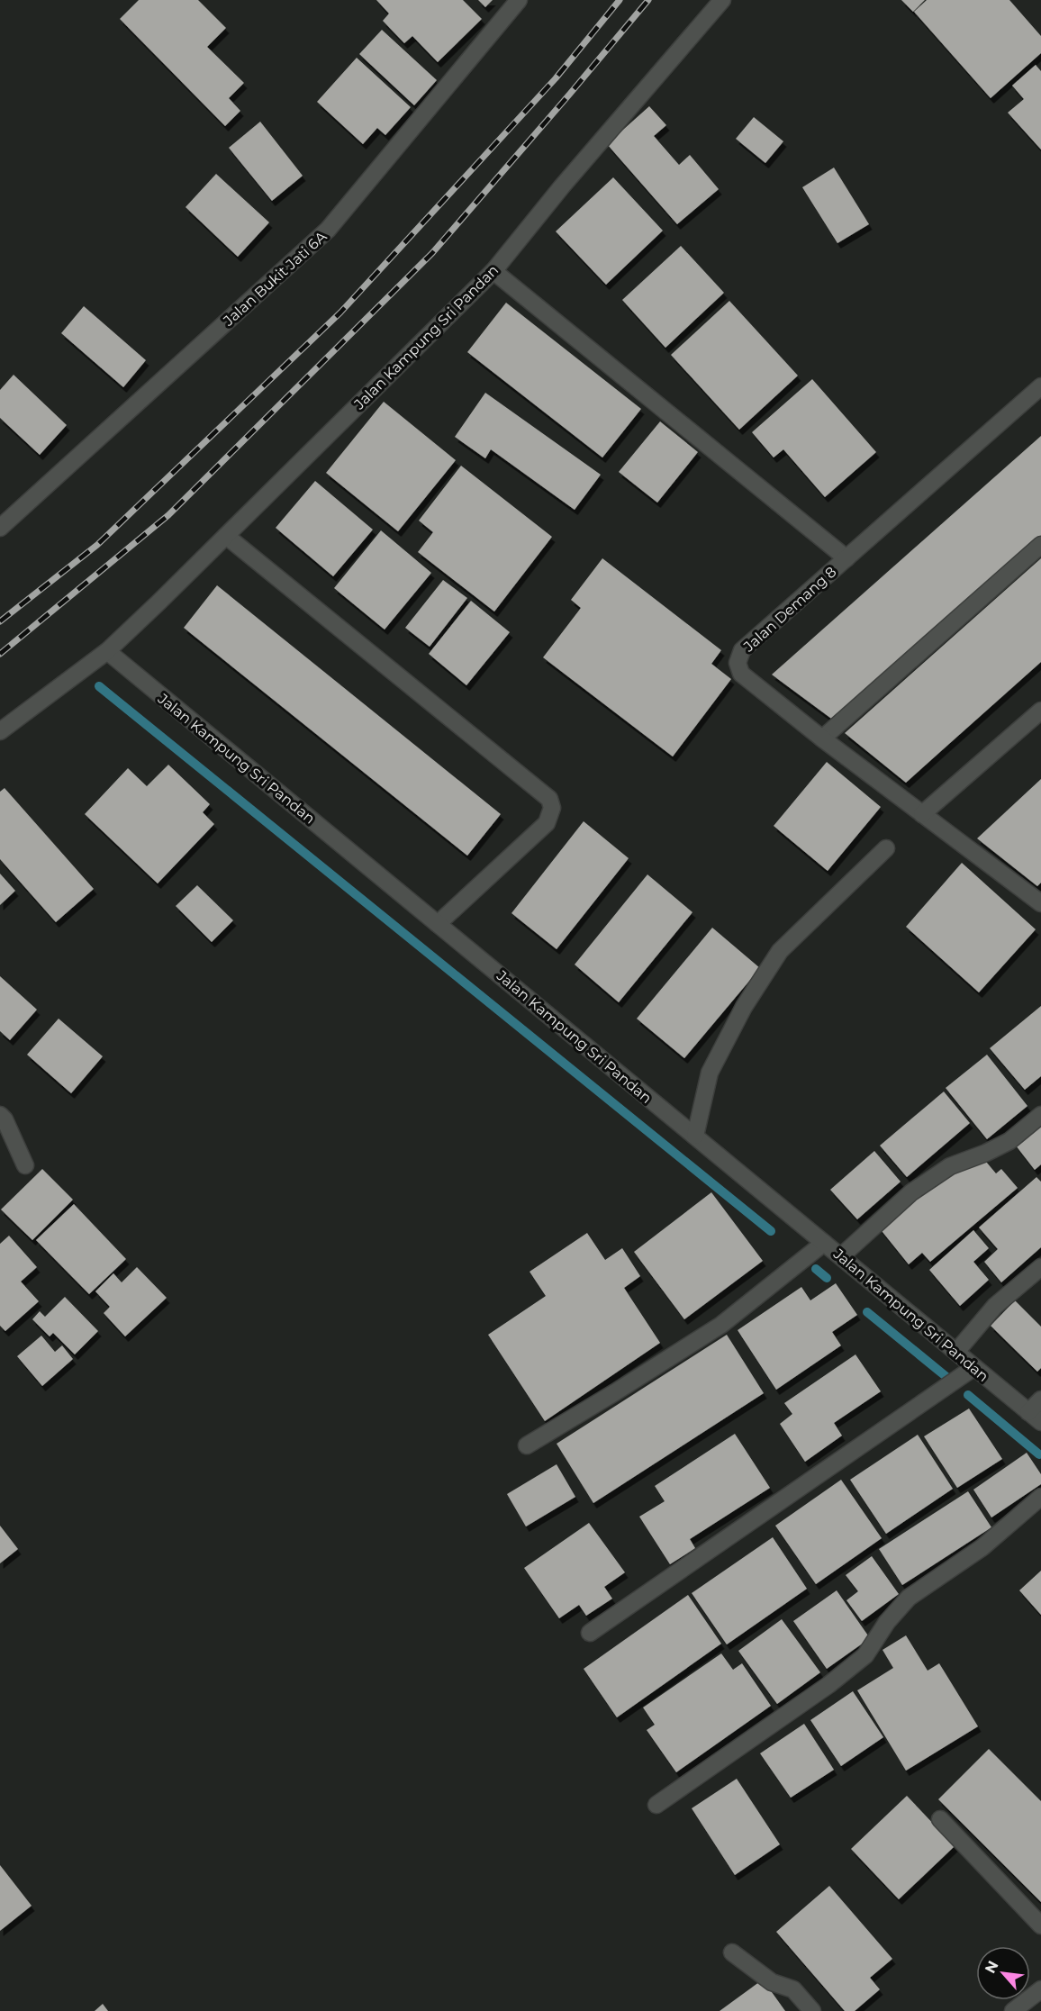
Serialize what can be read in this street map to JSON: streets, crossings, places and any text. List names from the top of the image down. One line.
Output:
{"streets":{"street":["Jalan Bukit Jati 6A","Jalan Kampung Sri Pandan","Jalan Demang 8"]},"north":"top left"}
